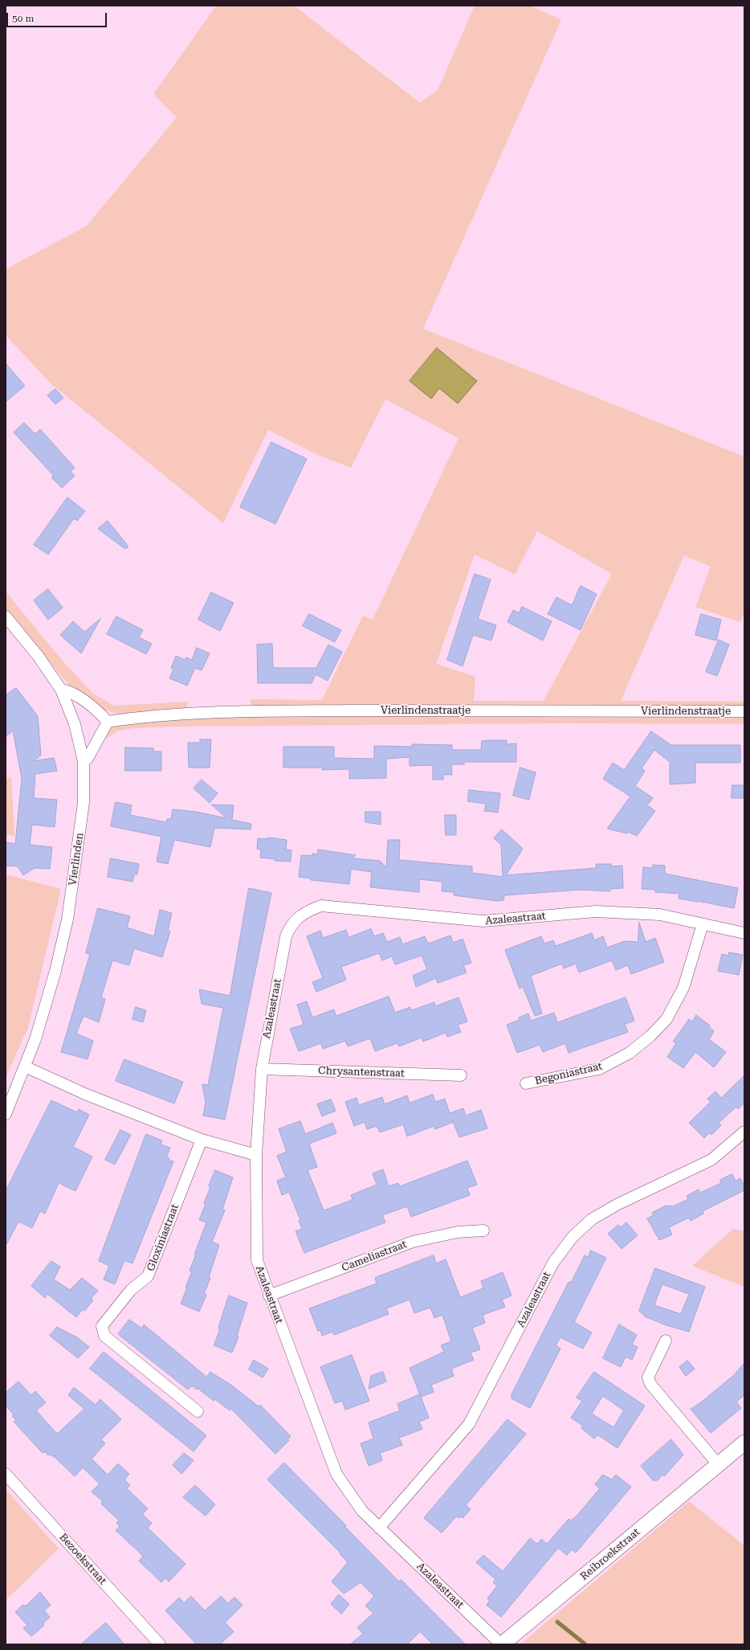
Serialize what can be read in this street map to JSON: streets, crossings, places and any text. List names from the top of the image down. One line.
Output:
{"streets":{"street":["Vierlindenstraatje","Vierlinden","Azaleastraat","Chrysantenstraat","Begoniastraat","Gloxiniastraat","Cameliastraat","Reibroekstraat","Bezoekstraat"]},"crossings":[["Azaleastraat","Chrysantenstraat"],["Azaleastraat","Begoniastraat"],["Azaleastraat","Cameliastraat"],["Azaleastraat","Reibroekstraat"]],"scale_bar":"50 m"}
